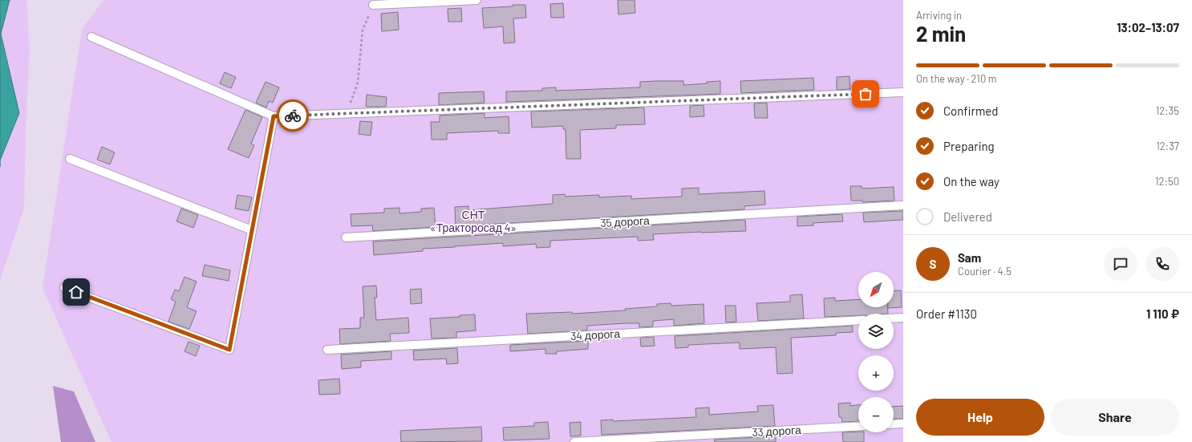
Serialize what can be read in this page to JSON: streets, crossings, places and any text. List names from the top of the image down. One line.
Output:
{"streets":{"lane":["35 дорога","34 дорога","33 дорога"]},"parks":["СНТ «Тракторосад 4»"],"north":"bottom left","page":{"heading":["2 min","Arriving in","13:02–13:07"],"panel":["Sam","Courier · 4.5","Order #1130","1 110 ₽"],"bar":"On the way · 210 m","list":[["Confirmed","12:35"],["Preparing","12:37"],["On the way","12:50"],"Delivered"],"round":"S","map_buttons":["+","−"],"buttons":["Help","Share"]}}
